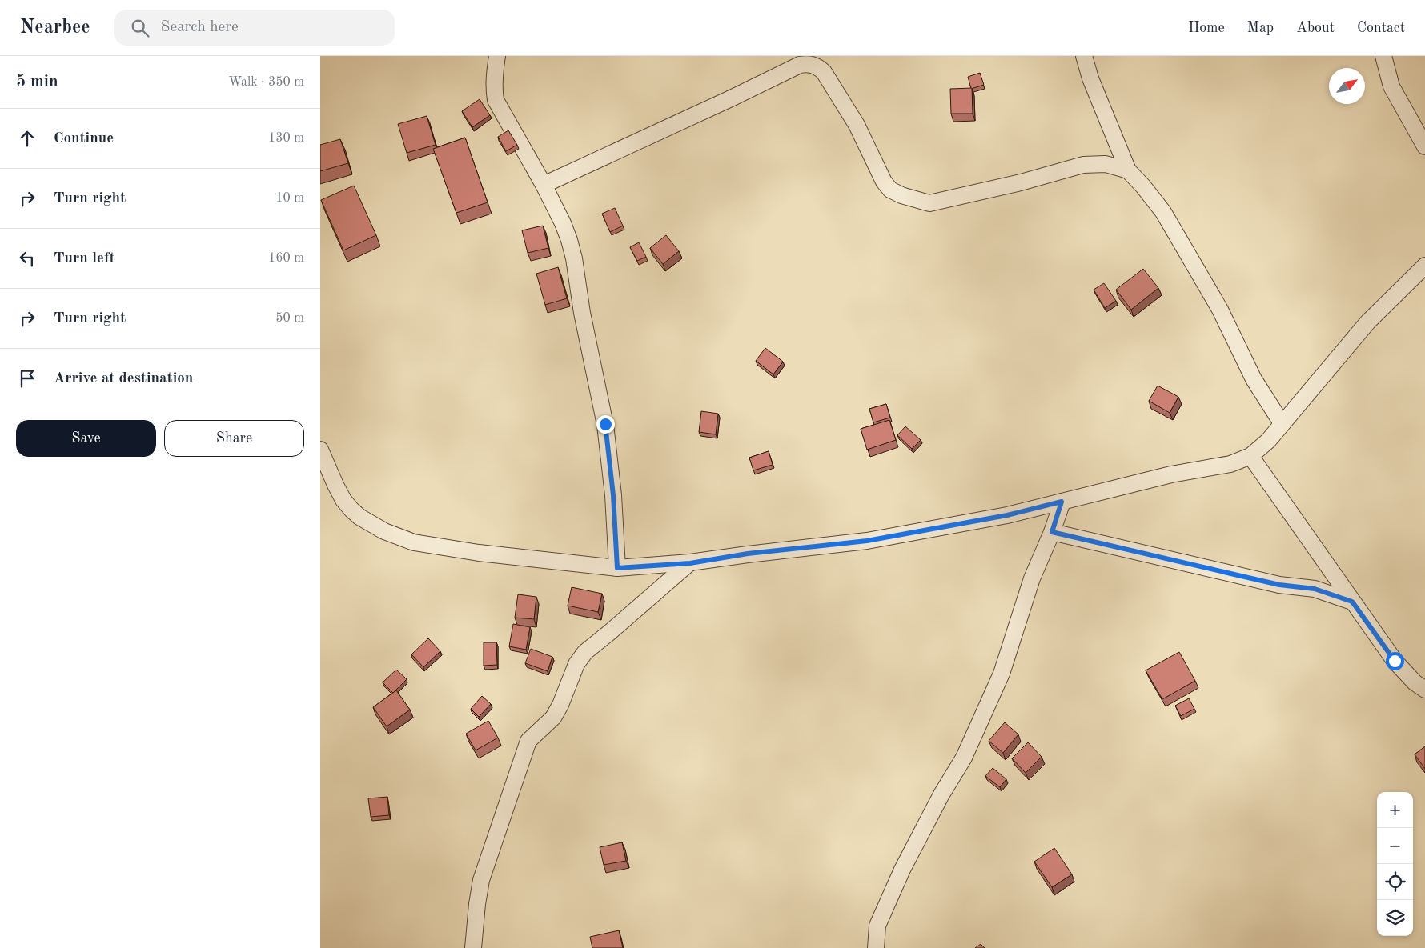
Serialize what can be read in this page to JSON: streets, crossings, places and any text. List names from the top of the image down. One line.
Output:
{"north":"top right","page":{"header":"Nearbee","search":"Search here","nav":["Home","Map","About","Contact"],"heading":["5 min","Walk · 350 m"],"list":[["Continue","130 m"],["Turn right","10 m"],["Turn left","160 m"],["Turn right","50 m"],"Arrive at destination"],"buttons":["Save","Share"],"map_buttons":["+","−"]}}
